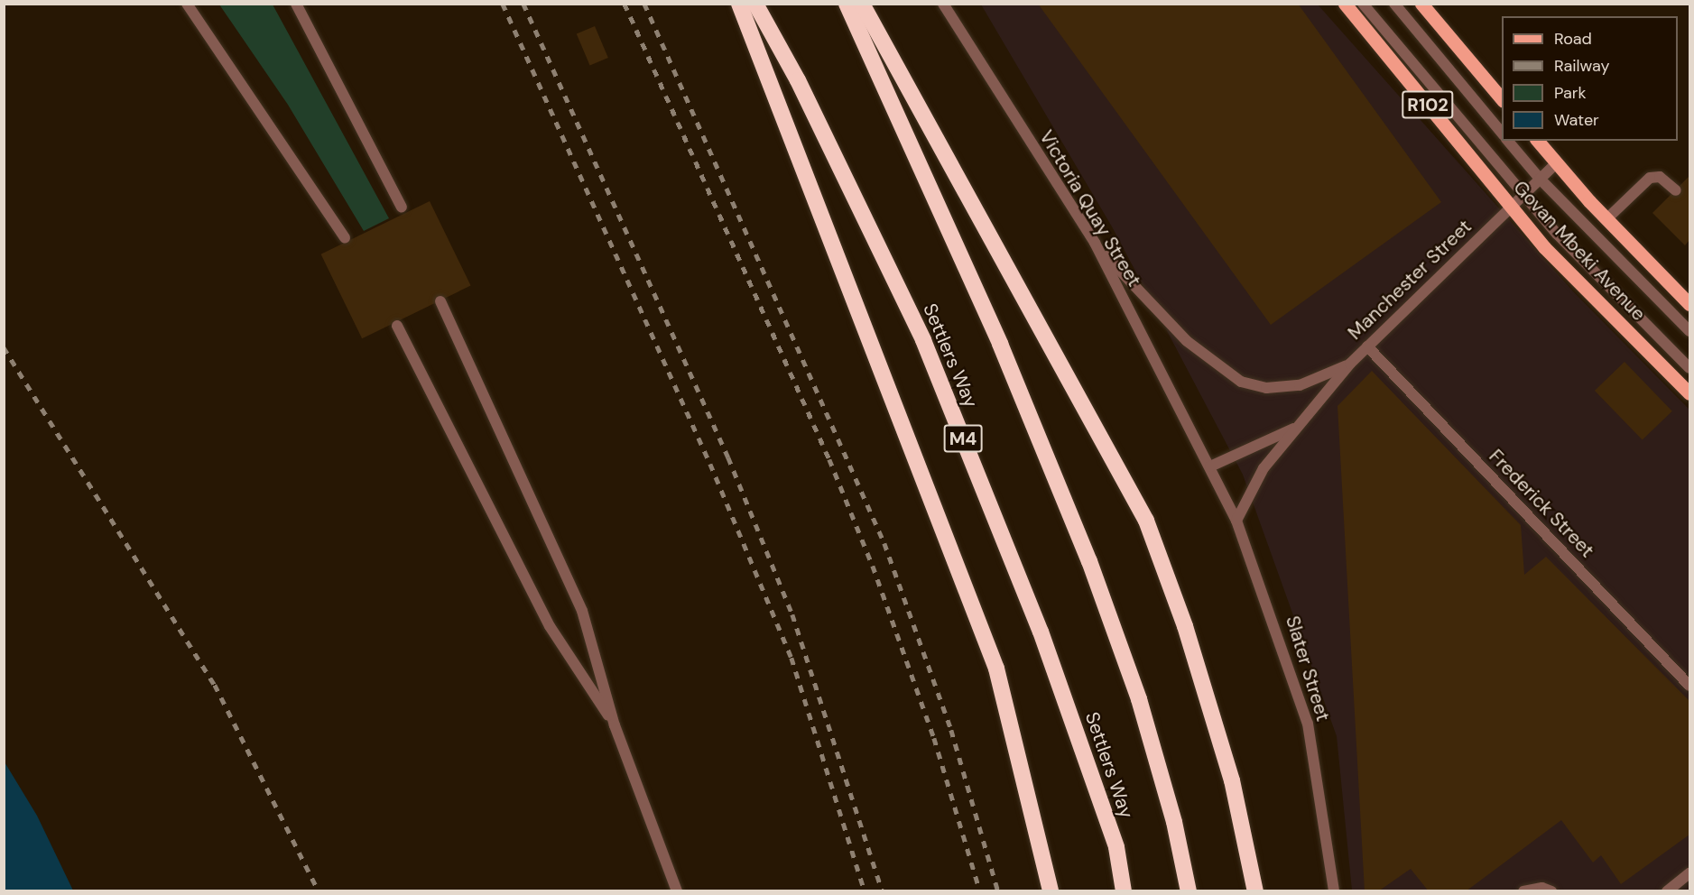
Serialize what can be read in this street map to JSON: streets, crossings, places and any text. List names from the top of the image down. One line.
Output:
{"streets":{"highway":["Settlers Way","M4"],"main road":["R102","Govan Mbeki Avenue"],"street":["Victoria Quay Street","Manchester Street","Frederick Street","Slater Street"]},"crossings":[["Victoria Quay Street","Manchester Street"],["Victoria Quay Street","Slater Street"],["Govan Mbeki Avenue","Manchester Street"],["Manchester Street","Frederick Street"],["Manchester Street","Slater Street"]],"legend":["Road","Railway","Park","Water"]}
